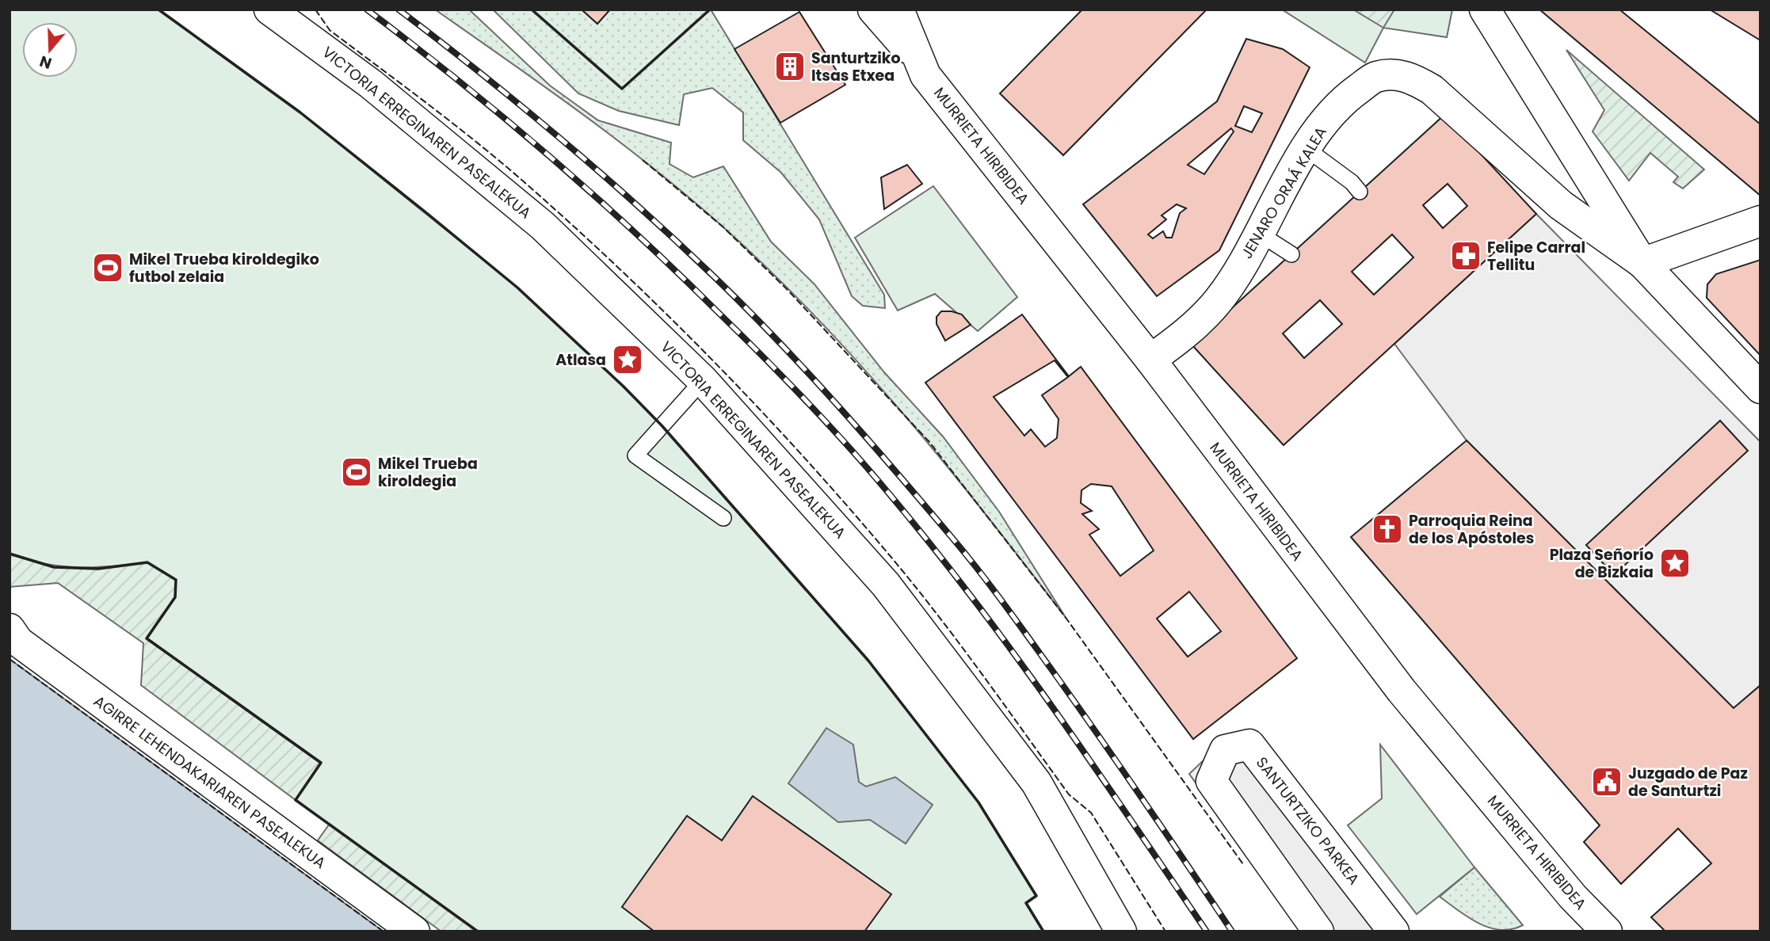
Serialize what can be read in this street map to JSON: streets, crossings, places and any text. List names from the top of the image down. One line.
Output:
{"streets":{"street":["VICTORIA ERREGINAREN PASEALEKUA","MURRIETA HIRIBIDEA","JENARO ORAÁ KALEA","AGIRRE LEHENDAKARIAREN PASEALEKUA","SANTURTZIKO PARKEA"]},"crossings":[["MURRIETA HIRIBIDEA","JENARO ORAÁ KALEA"]],"places":{"building":["Santurtziko Itsas Etxea"],"pharmacy":["Felipe Carral Tellitu"],"sports":["Mikel Trueba kiroldegiko futbol zelaia","Mikel Trueba kiroldegia"],"place":["Atlasa","Plaza Señorío de Bizkaia"],"church":["Parroquia Reina de los Apóstoles"],"public building":["Juzgado de Paz de Santurtzi"]},"north":"bottom"}
